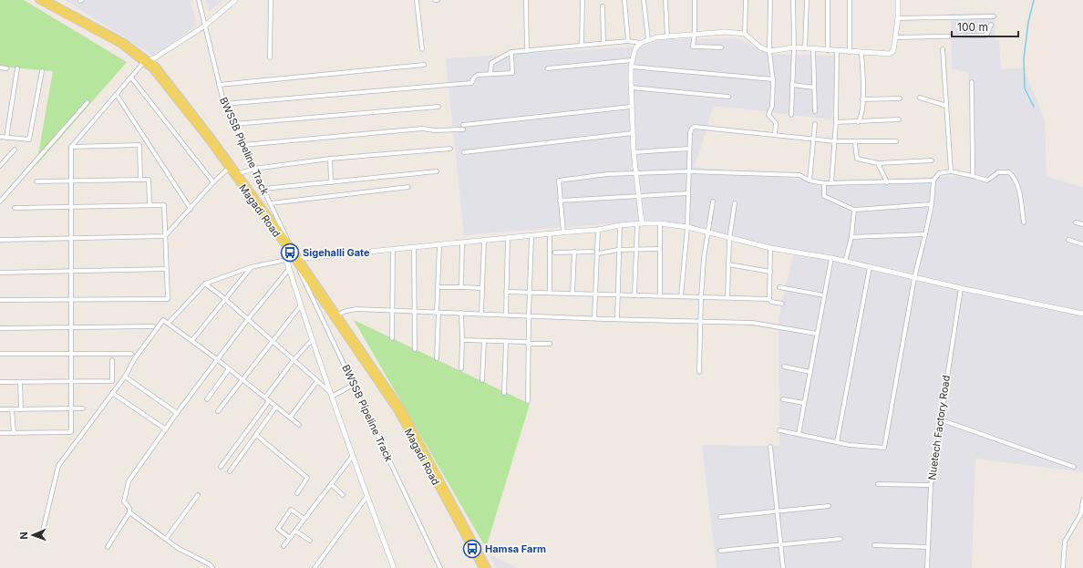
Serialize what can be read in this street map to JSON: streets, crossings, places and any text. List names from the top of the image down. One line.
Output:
{"streets":{"main road":["Magadi Road"],"street":["BWSSB Pipeline Track","Nuetech Factory Road"]},"crossings":[["BWSSB Pipeline Track","Magadi Road"]],"places":{"bus stop":["Sigehalli Gate","Hamsa Farm"]},"scale_bar":"100 m","north":"left"}
